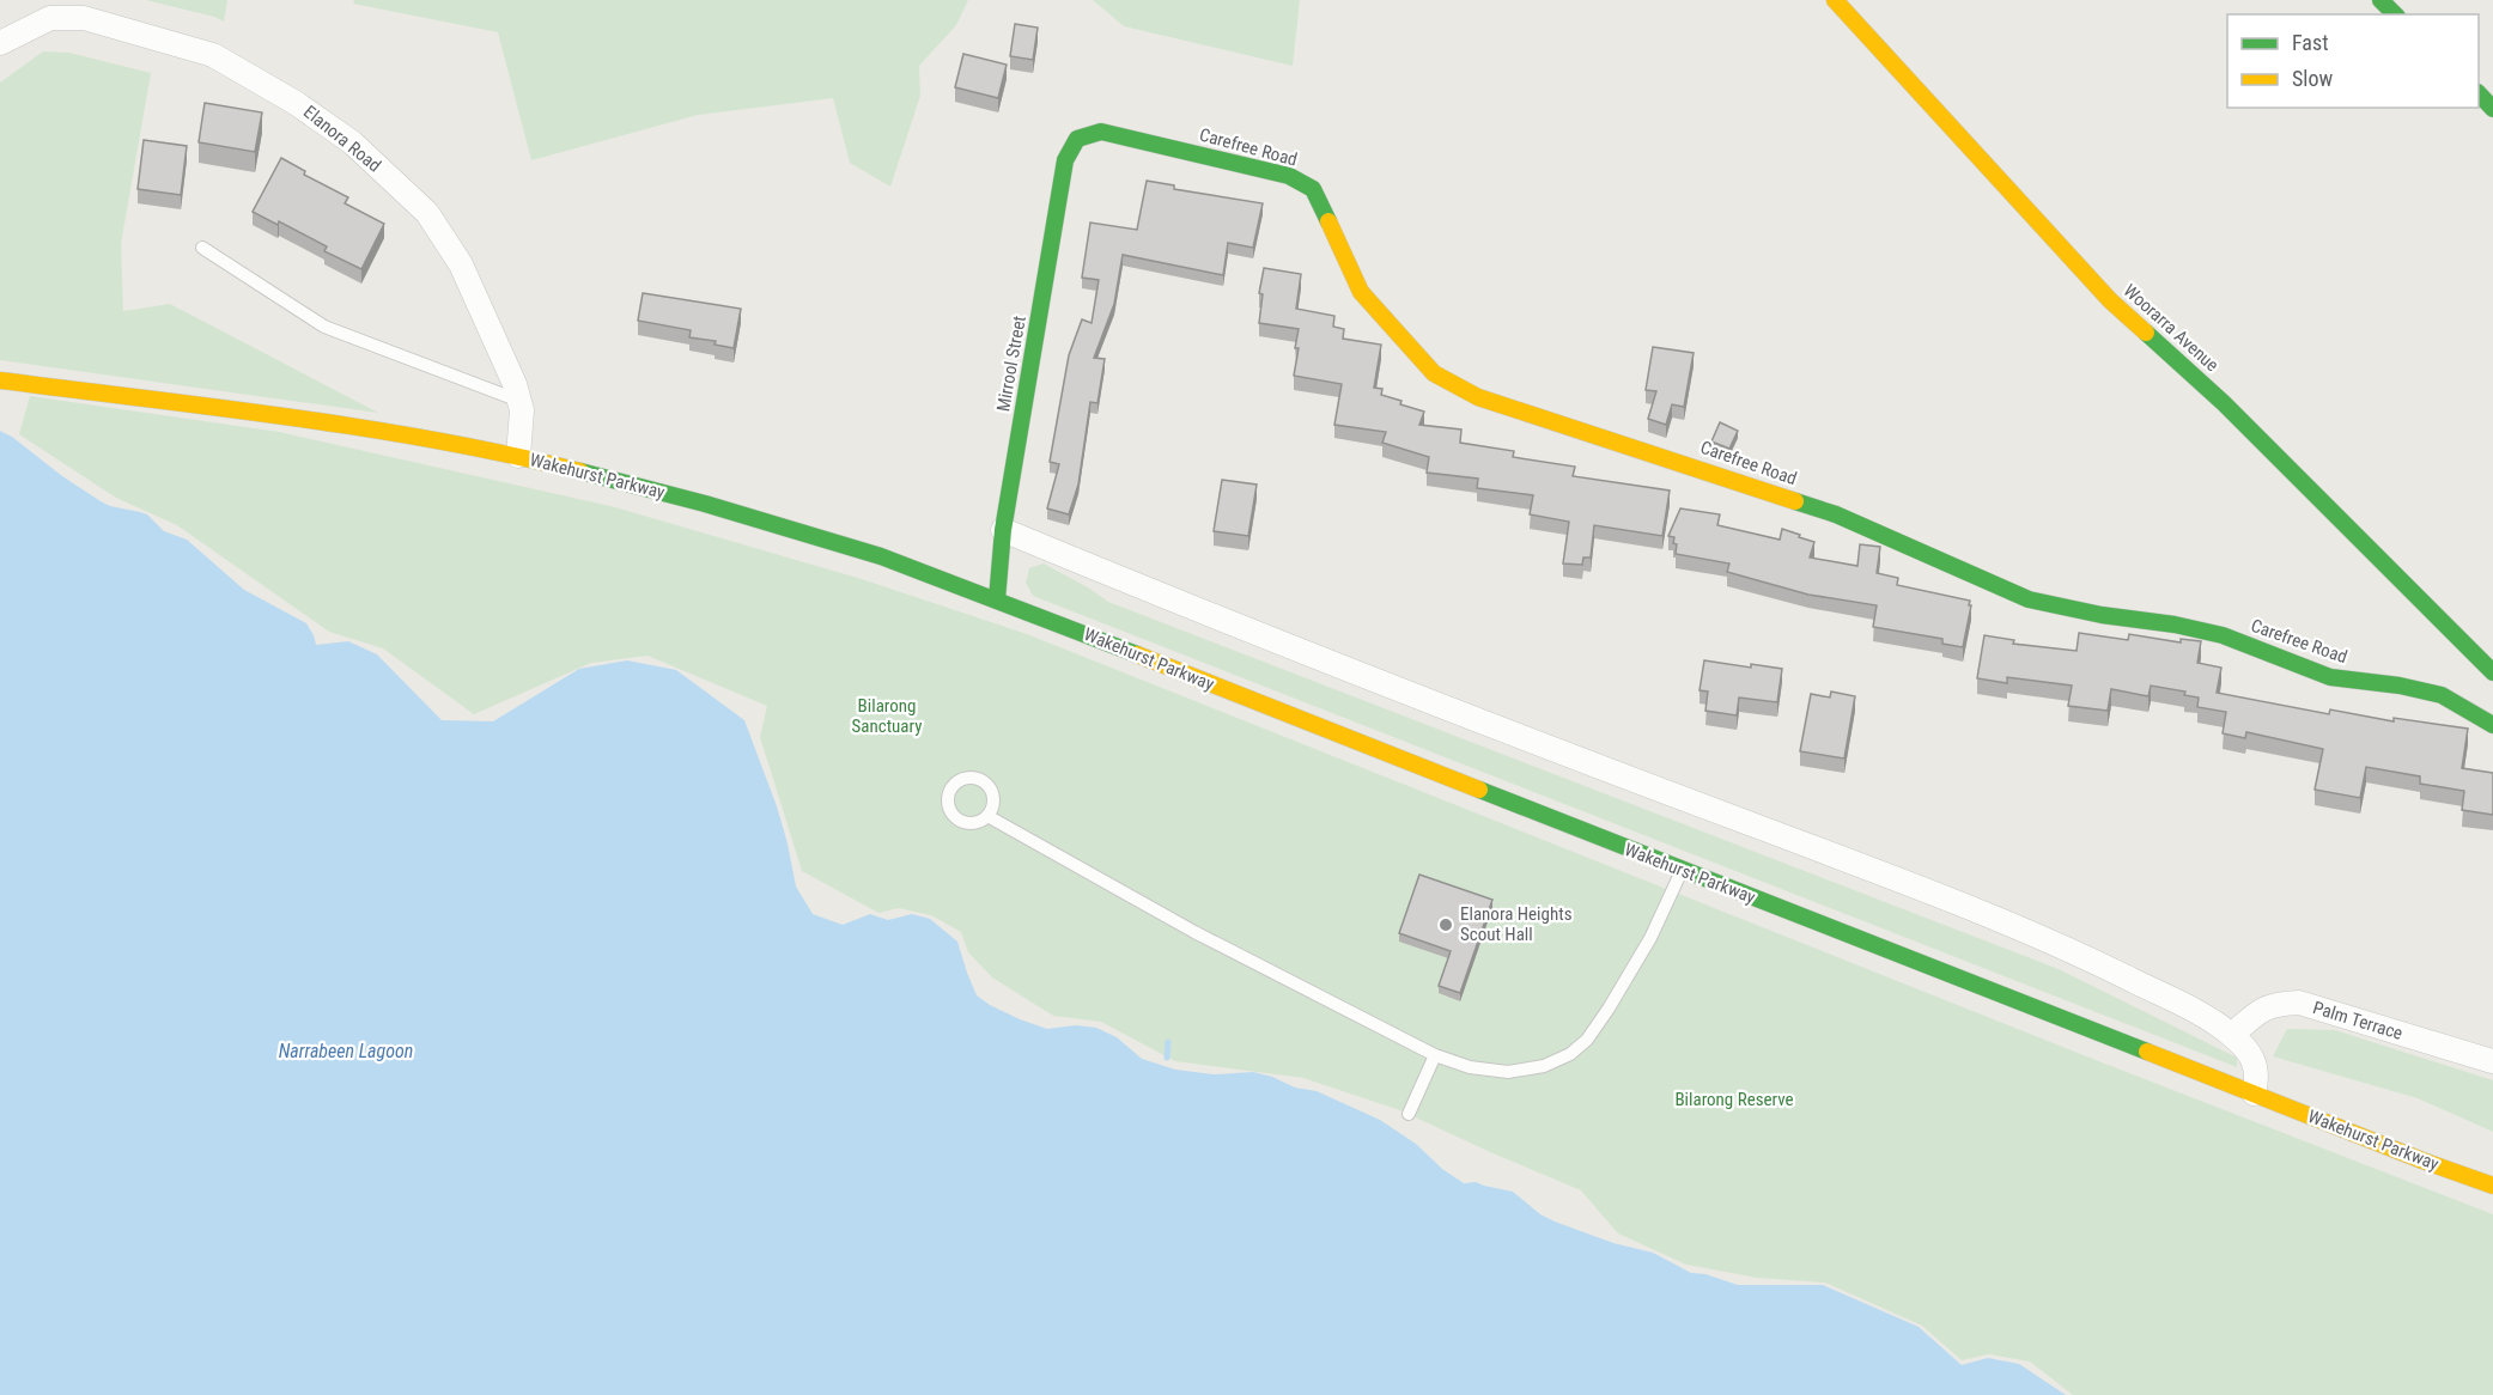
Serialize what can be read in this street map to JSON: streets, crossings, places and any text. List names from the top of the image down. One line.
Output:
{"streets":{"street":["Elanora Road","Carefree Road","Woorarra Avenue","Mirrool Street","Wakehurst Parkway","Palm Terrace"]},"crossings":[["Elanora Road","Wakehurst Parkway"],["Carefree Road","Mirrool Street"],["Mirrool Street","Wakehurst Parkway"]],"water":["Narrabeen Lagoon"],"parks":["Bilarong Sanctuary","Bilarong Reserve"],"places":["Elanora Heights Scout Hall"],"legend":["Fast","Slow"]}
